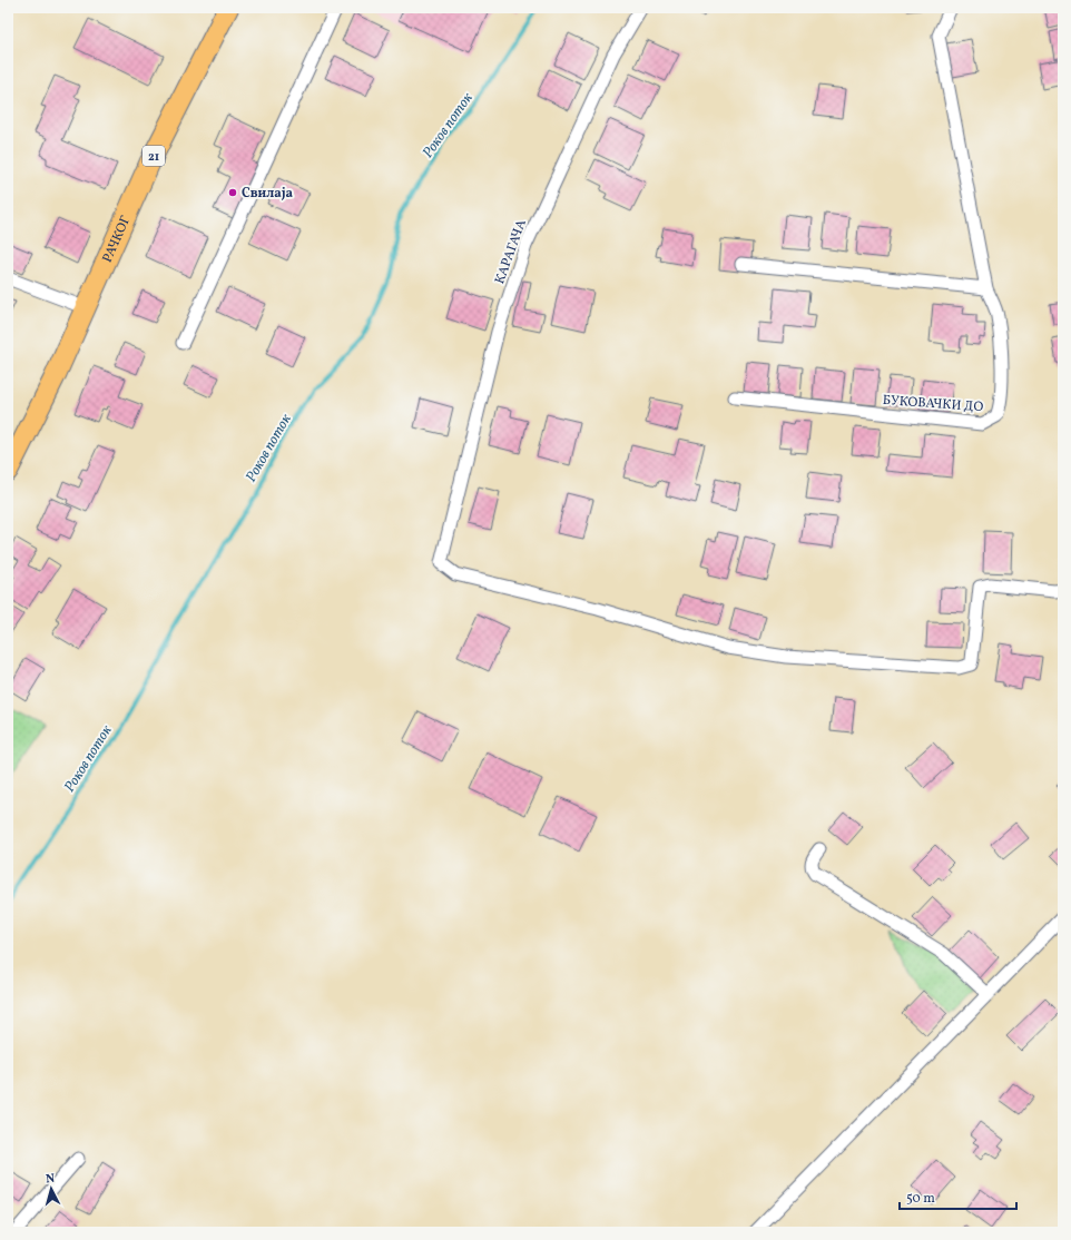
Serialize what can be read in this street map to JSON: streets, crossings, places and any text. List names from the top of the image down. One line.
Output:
{"streets":{"main road":["21","РАЧКОГ"],"street":["КАРАГАЧА","БУКОВАЧКИ ДО"]},"water":["Роков поток"],"places":["Свилаја"],"scale_bar":"50 m","north":"top"}
